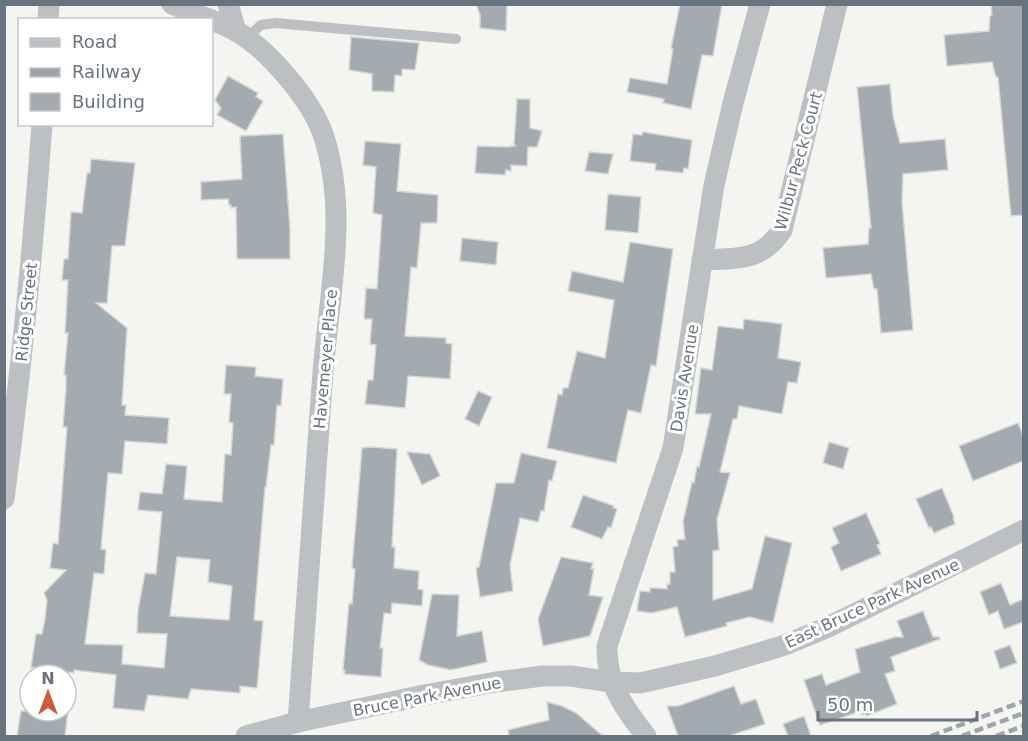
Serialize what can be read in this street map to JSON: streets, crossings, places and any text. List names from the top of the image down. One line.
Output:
{"streets":{"street":["Wilbur Peck Court","Ridge Street","Havemeyer Place","Davis Avenue","East Bruce Park Avenue","Bruce Park Avenue"]},"crossings":[["Wilbur Peck Court","Davis Avenue"],["Havemeyer Place","Bruce Park Avenue"],["Davis Avenue","East Bruce Park Avenue"],["Davis Avenue","Bruce Park Avenue"],["East Bruce Park Avenue","Bruce Park Avenue"]],"legend":["Road","Railway","Building"],"scale_bar":"50 m","north":"top"}
